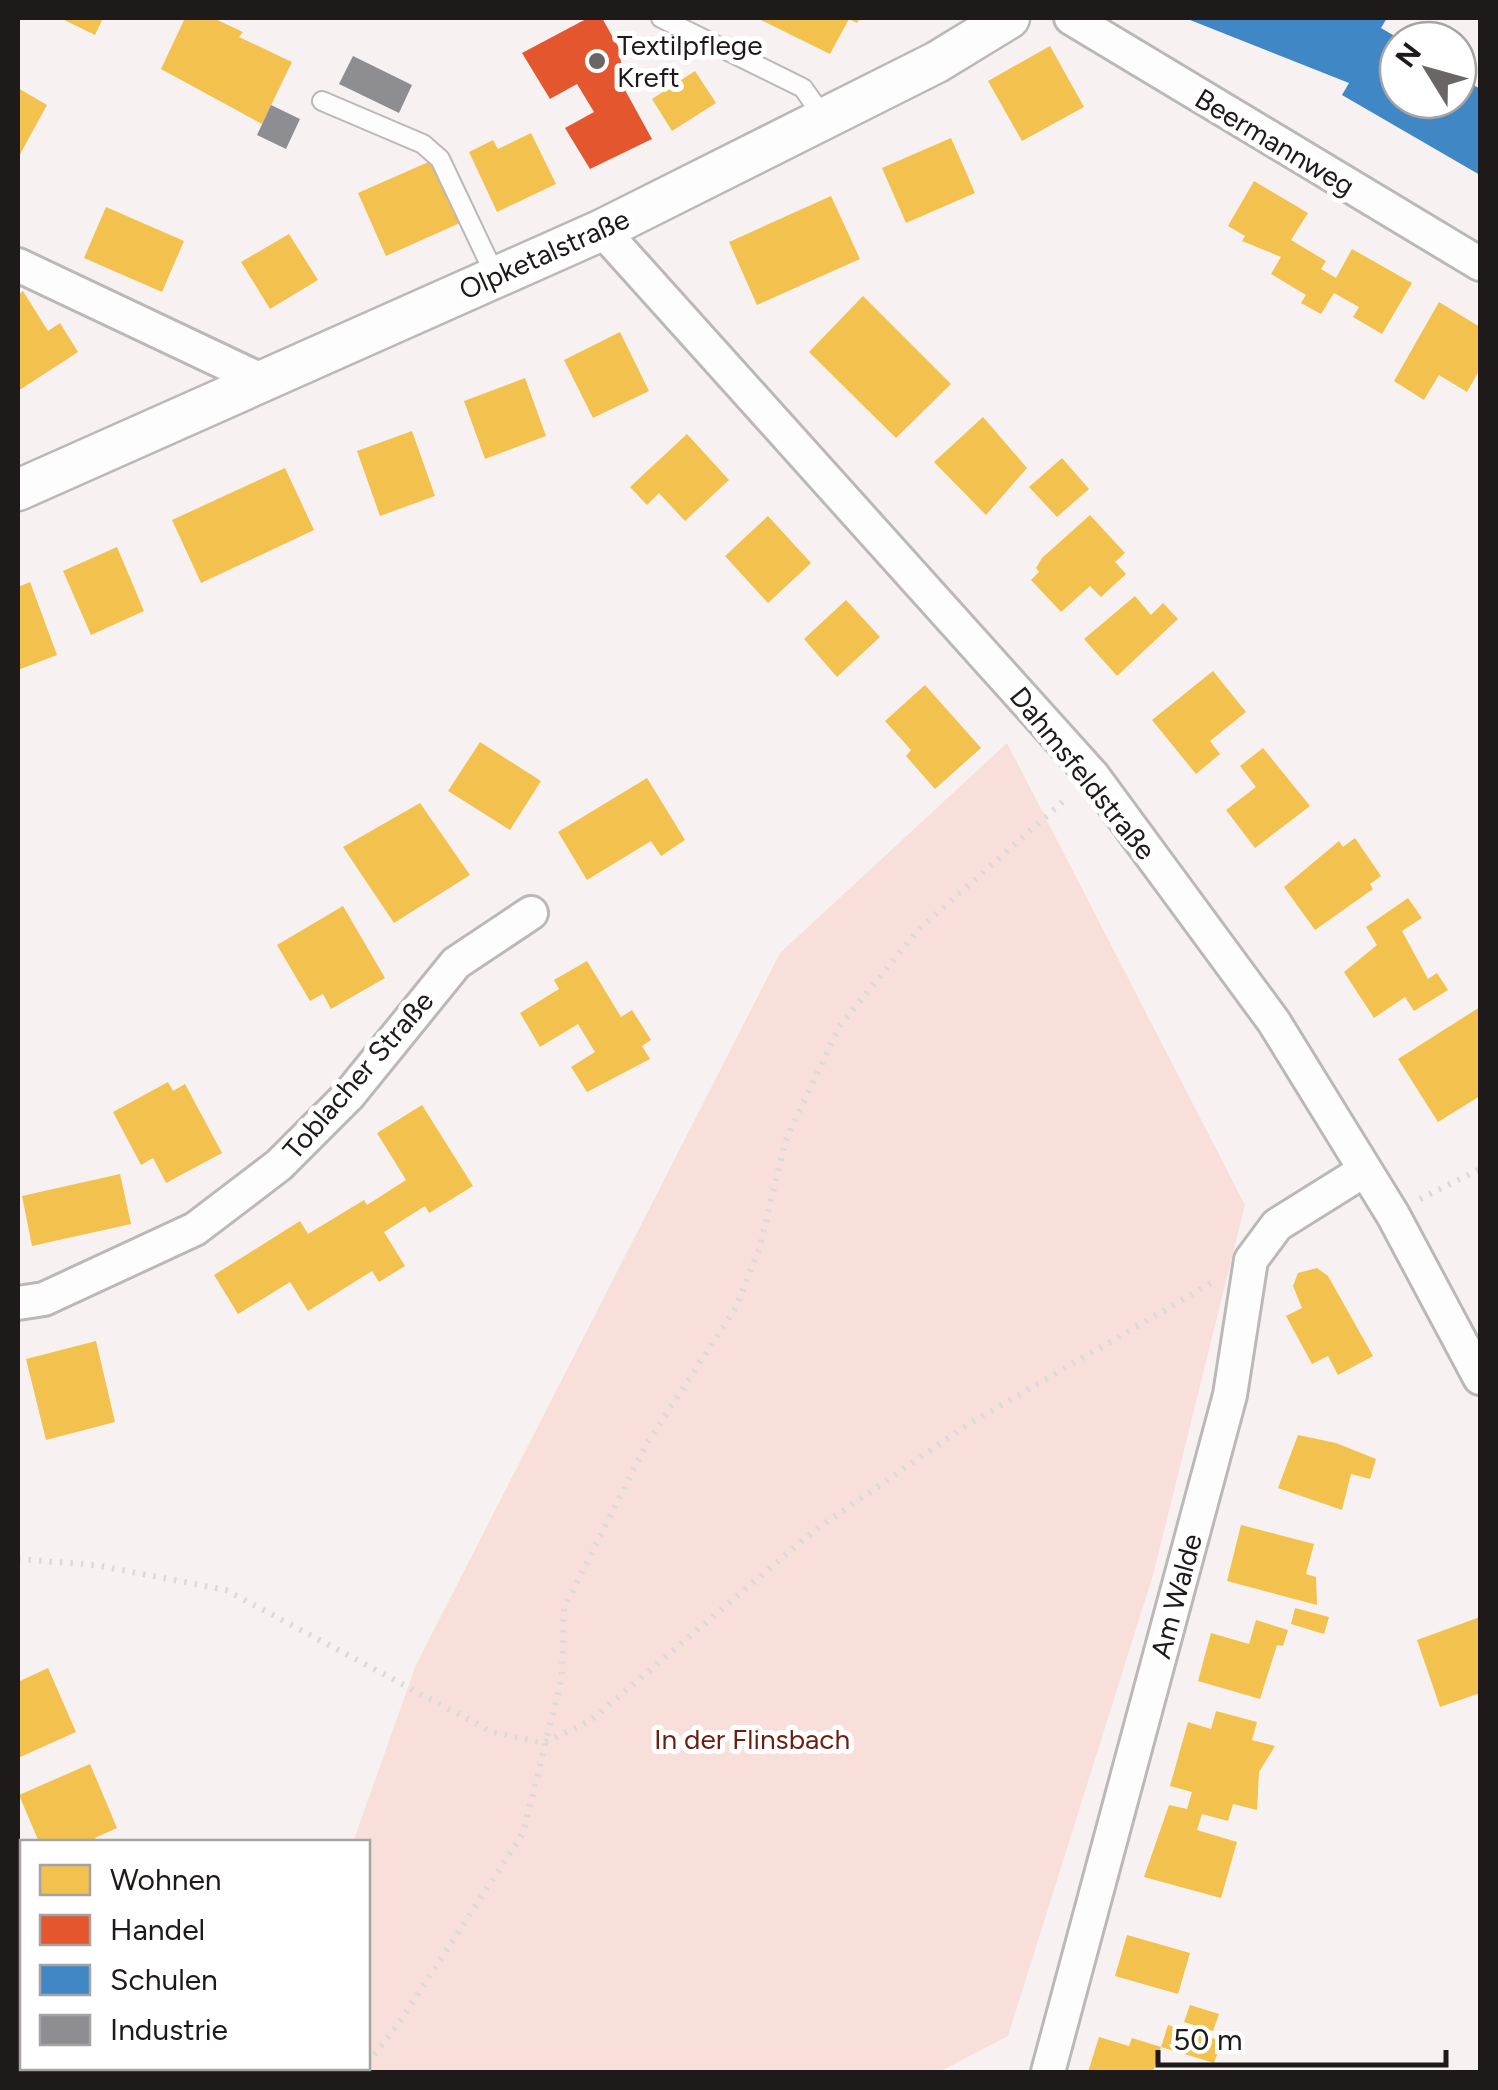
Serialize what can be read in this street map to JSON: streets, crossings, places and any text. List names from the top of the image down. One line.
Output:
{"streets":{"street":["Beermannweg","Olpketalstraße","Dahmsfeldstraße","Toblacher Straße","Am Walde"]},"crossings":[["Olpketalstraße","Dahmsfeldstraße"]],"parks":["In der Flinsbach"],"places":["Textilpflege Kreft"],"legend":["Wohnen","Handel","Schulen","Industrie"],"scale_bar":"50 m","north":"top left"}
